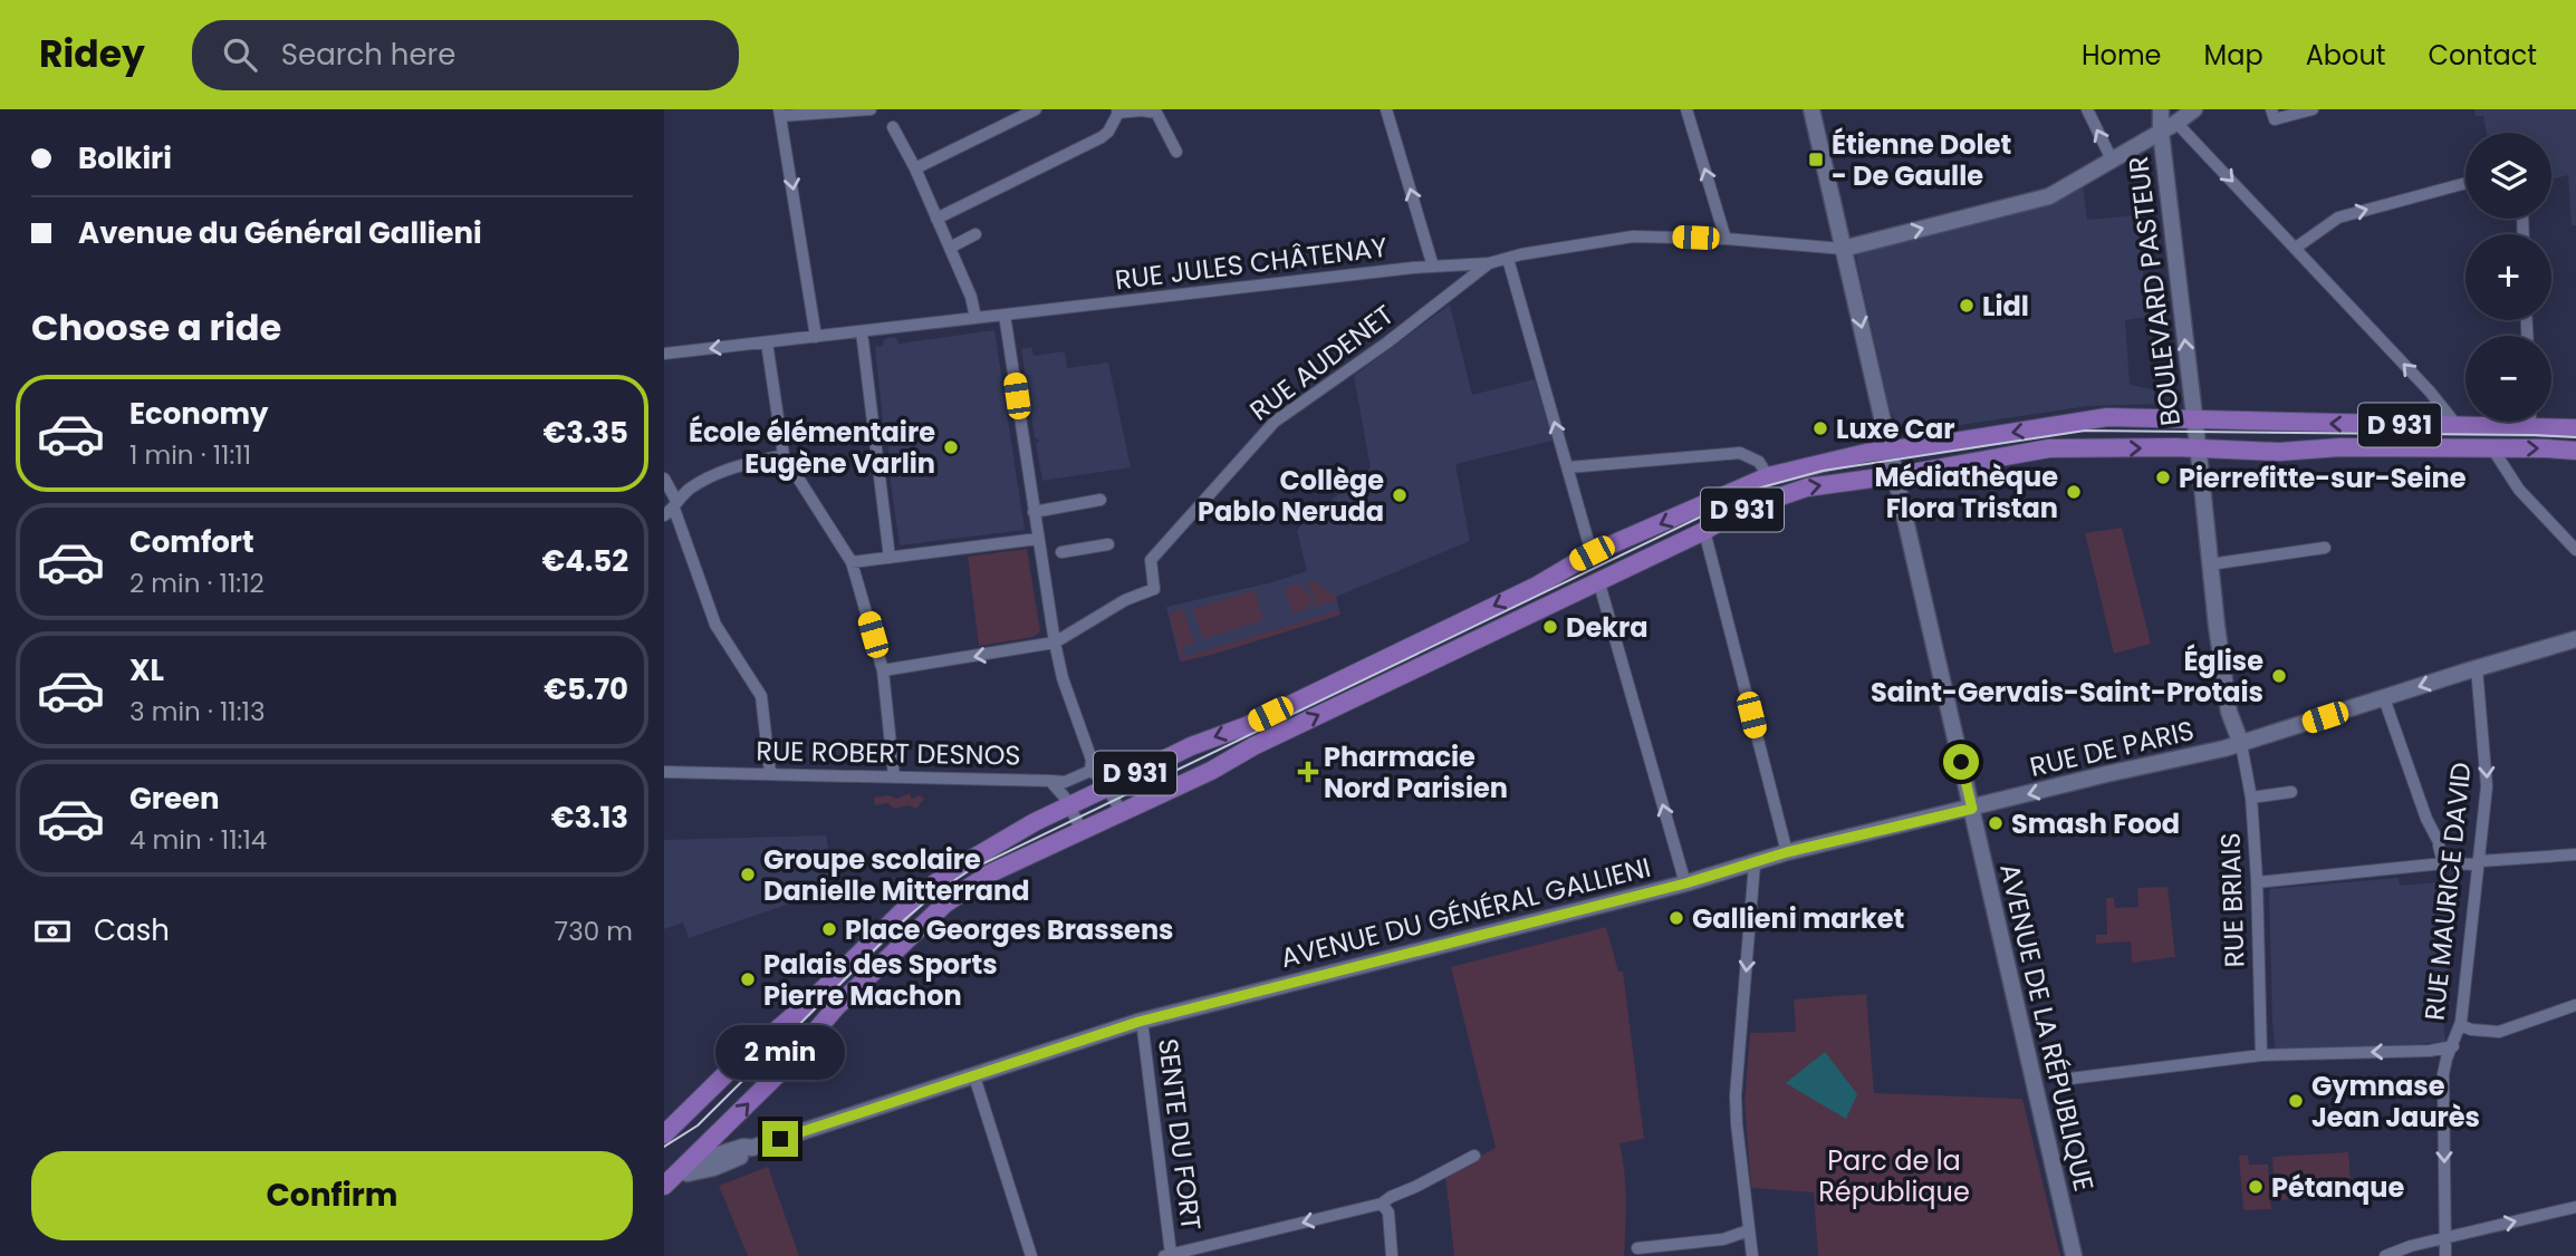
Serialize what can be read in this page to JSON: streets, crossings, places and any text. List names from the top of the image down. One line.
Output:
{"streets":{"main road":["D 931"],"street":["RUE JULES CHÂTENAY","BOULEVARD PASTEUR","RUE AUDENET","RUE DE PARIS","RUE ROBERT DESNOS","RUE MAURICE DAVID","RUE BRIAIS","AVENUE DU GÉNÉRAL GALLIENI","AVENUE DE LA RÉPUBLIQUE","SENTE DU FORT"]},"crossings":[["RUE JULES CHÂTENAY","RUE AUDENET"],["RUE JULES CHÂTENAY","AVENUE DE LA RÉPUBLIQUE"],["BOULEVARD PASTEUR","D 931"],["BOULEVARD PASTEUR","RUE DE PARIS"],["BOULEVARD PASTEUR","RUE BRIAIS"],["D 931","RUE ROBERT DESNOS"],["D 931","AVENUE DU GÉNÉRAL GALLIENI"],["D 931","AVENUE DE LA RÉPUBLIQUE"],["RUE DE PARIS","RUE MAURICE DAVID"],["RUE DE PARIS","RUE BRIAIS"],["RUE DE PARIS","AVENUE DU GÉNÉRAL GALLIENI"],["RUE DE PARIS","AVENUE DE LA RÉPUBLIQUE"],["AVENUE DU GÉNÉRAL GALLIENI","AVENUE DE LA RÉPUBLIQUE"],["AVENUE DU GÉNÉRAL GALLIENI","SENTE DU FORT"]],"one_way":["BOULEVARD PASTEUR","RUE DE PARIS"],"parks":["Parc de la République"],"places":{"transit":["Étienne Dolet - De Gaulle"],"other":["Lidl","Luxe Car","École élémentaire Eugène Varlin","Pierrefitte-sur-Seine","Médiathèque Flora Tristan","Collège Pablo Neruda","Dekra","Église Saint-Gervais-Saint-Protais","Smash Food","Groupe scolaire Danielle Mitterrand","Gallieni market","Place Georges Brassens","Palais des Sports Pierre Machon","Gymnase Jean Jaurès","Pétanque"],"health":["Pharmacie Nord Parisien"]},"page":{"header":"Ridey","search":"Search here","nav":["Home","Map","About","Contact"],"banner":["Bolkiri","Avenue du Général Gallieni"],"map_buttons":["+","−"],"heading":"Choose a ride","list":[{"name":"Economy","note":"1 min · 11:11","value":"€3.35"},{"name":"Comfort","note":"2 min · 11:12","value":"€4.52"},{"name":"XL","note":"3 min · 11:13","value":"€5.70"},{"name":"Green","note":"4 min · 11:14","value":"€3.13"}],"pay":["Cash","730 m"],"bubble":"2 min","buttons":"Confirm"}}
